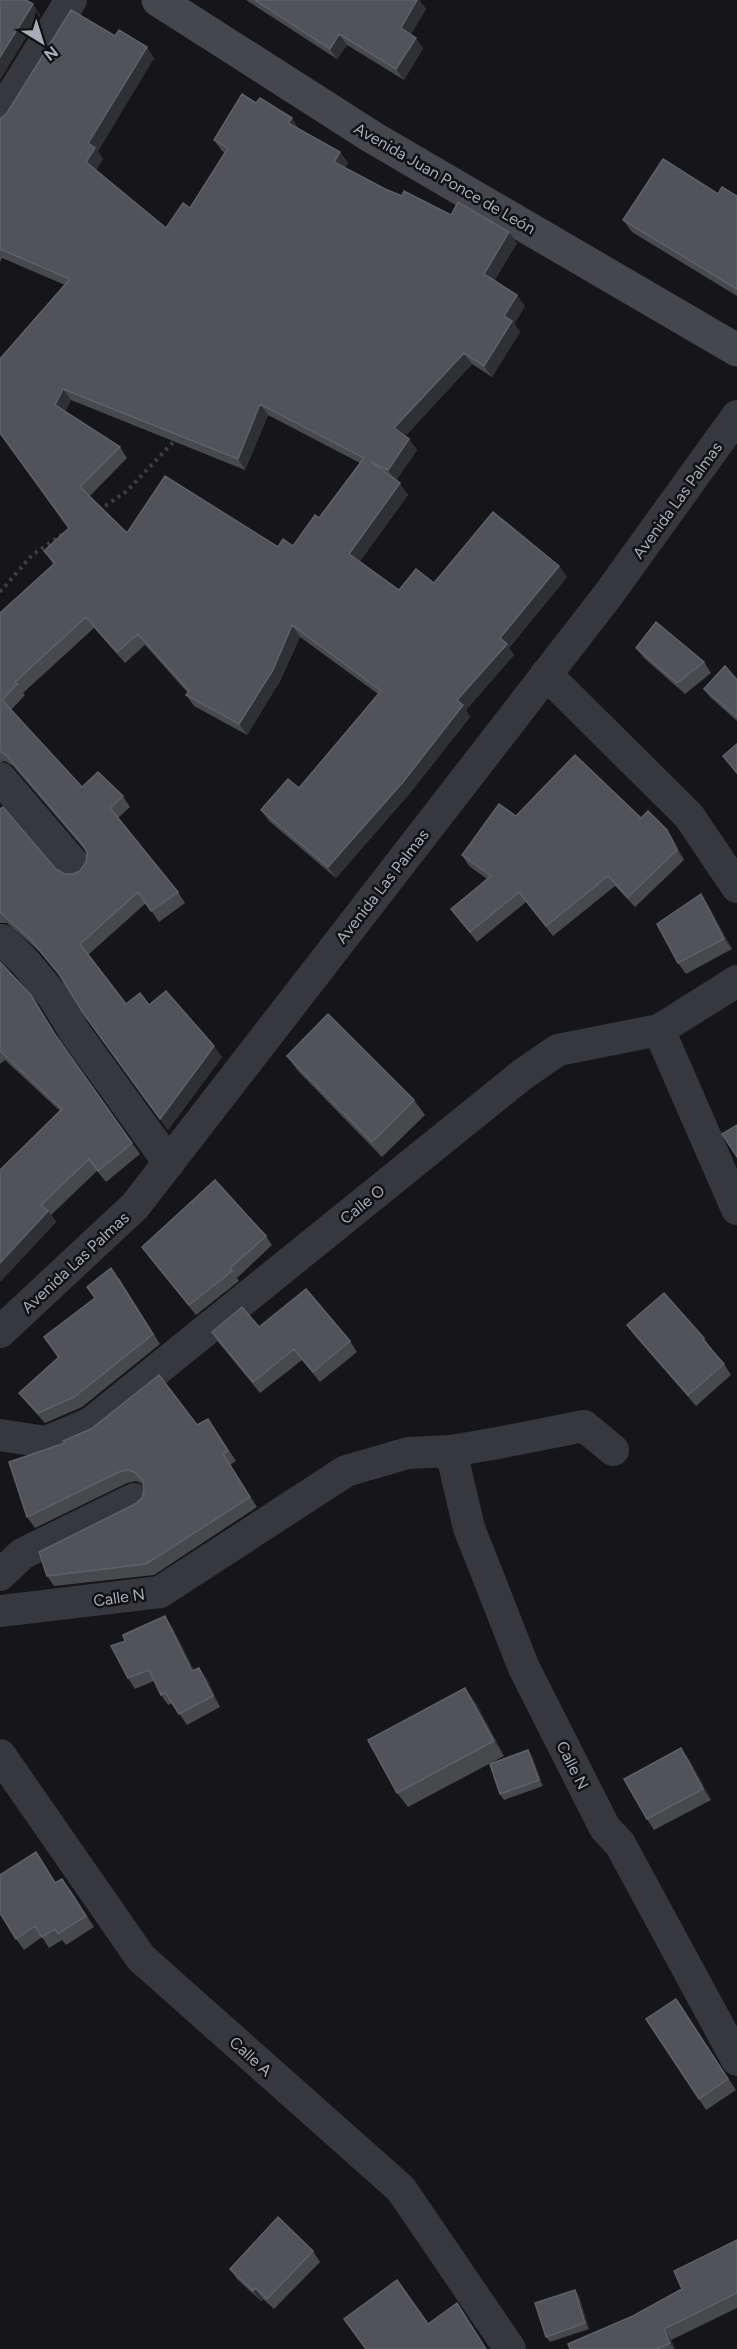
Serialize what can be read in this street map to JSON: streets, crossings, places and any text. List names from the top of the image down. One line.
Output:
{"streets":{"main road":["Avenida Juan Ponce de León"],"street":["Avenida Las Palmas","Calle O","Calle N","Calle A"]},"north":"bottom right"}
